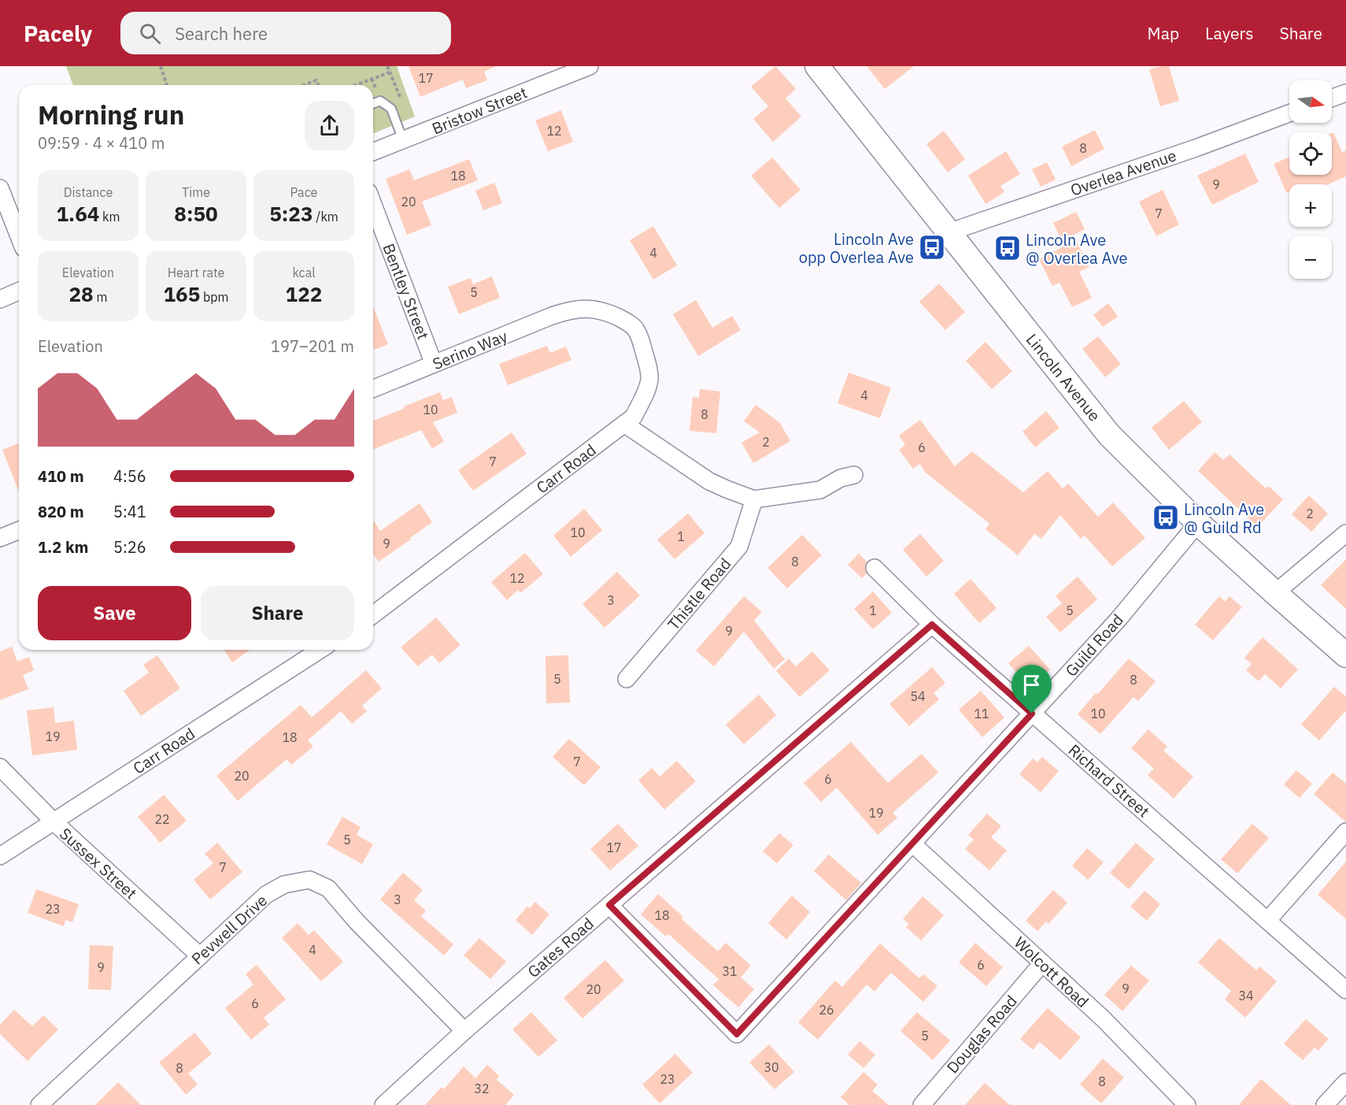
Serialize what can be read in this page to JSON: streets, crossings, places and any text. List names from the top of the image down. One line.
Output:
{"streets":{"main road":["Lincoln Avenue"],"street":["Bristow Street","Overlea Avenue","Bentley Street","Serino Way","Carr Road","Thistle Road","Guild Road","Richard Street","Sussex Street","Pevwell Drive","Gates Road","Wolcott Road","Douglas Road"]},"crossings":[["Overlea Avenue","Lincoln Avenue"],["Bentley Street","Serino Way"],["Serino Way","Carr Road"],["Lincoln Avenue","Guild Road"],["Carr Road","Sussex Street"],["Guild Road","Richard Street"],["Guild Road","Gates Road"],["Guild Road","Wolcott Road"],["Richard Street","Gates Road"],["Sussex Street","Pevwell Drive"],["Pevwell Drive","Gates Road"],["Wolcott Road","Douglas Road"]],"places":{"bus stop":["Lincoln Ave opp Overlea Ave","Lincoln Ave @ Overlea Ave","Lincoln Ave @ Guild Rd"]},"house_numbers":["17","12","8","18","9","20","7","4","5","4","10","8","2","6","7","2","10","1","9","8","12","3","1","5","9","5","8","54","11","10","19","18","7","20","6","19","22","5","17","7","3","23","18","4","6","9","31","9","20","34","6","26","5","30","8","23","8","32"],"north":"right","page":{"header":"Pacely","search":"Search here","nav":["Map","Layers","Share"],"map_buttons":["+","−"],"heading":["Morning run","09:59 · 4 × 410 m"],"stats":[["Distance","1.64 km"],["Time","8:50"],["Pace","5:23 /km"],["Elevation","28 m"],["Heart rate","165 bpm"],["kcal","122"]],"chart":["Elevation","197–201 m"],"list":[{"name":"410 m","note":"4:56"},{"name":"820 m","note":"5:41"},{"name":"1.2 km","note":"5:26"}],"buttons":["Save","Share"]}}
